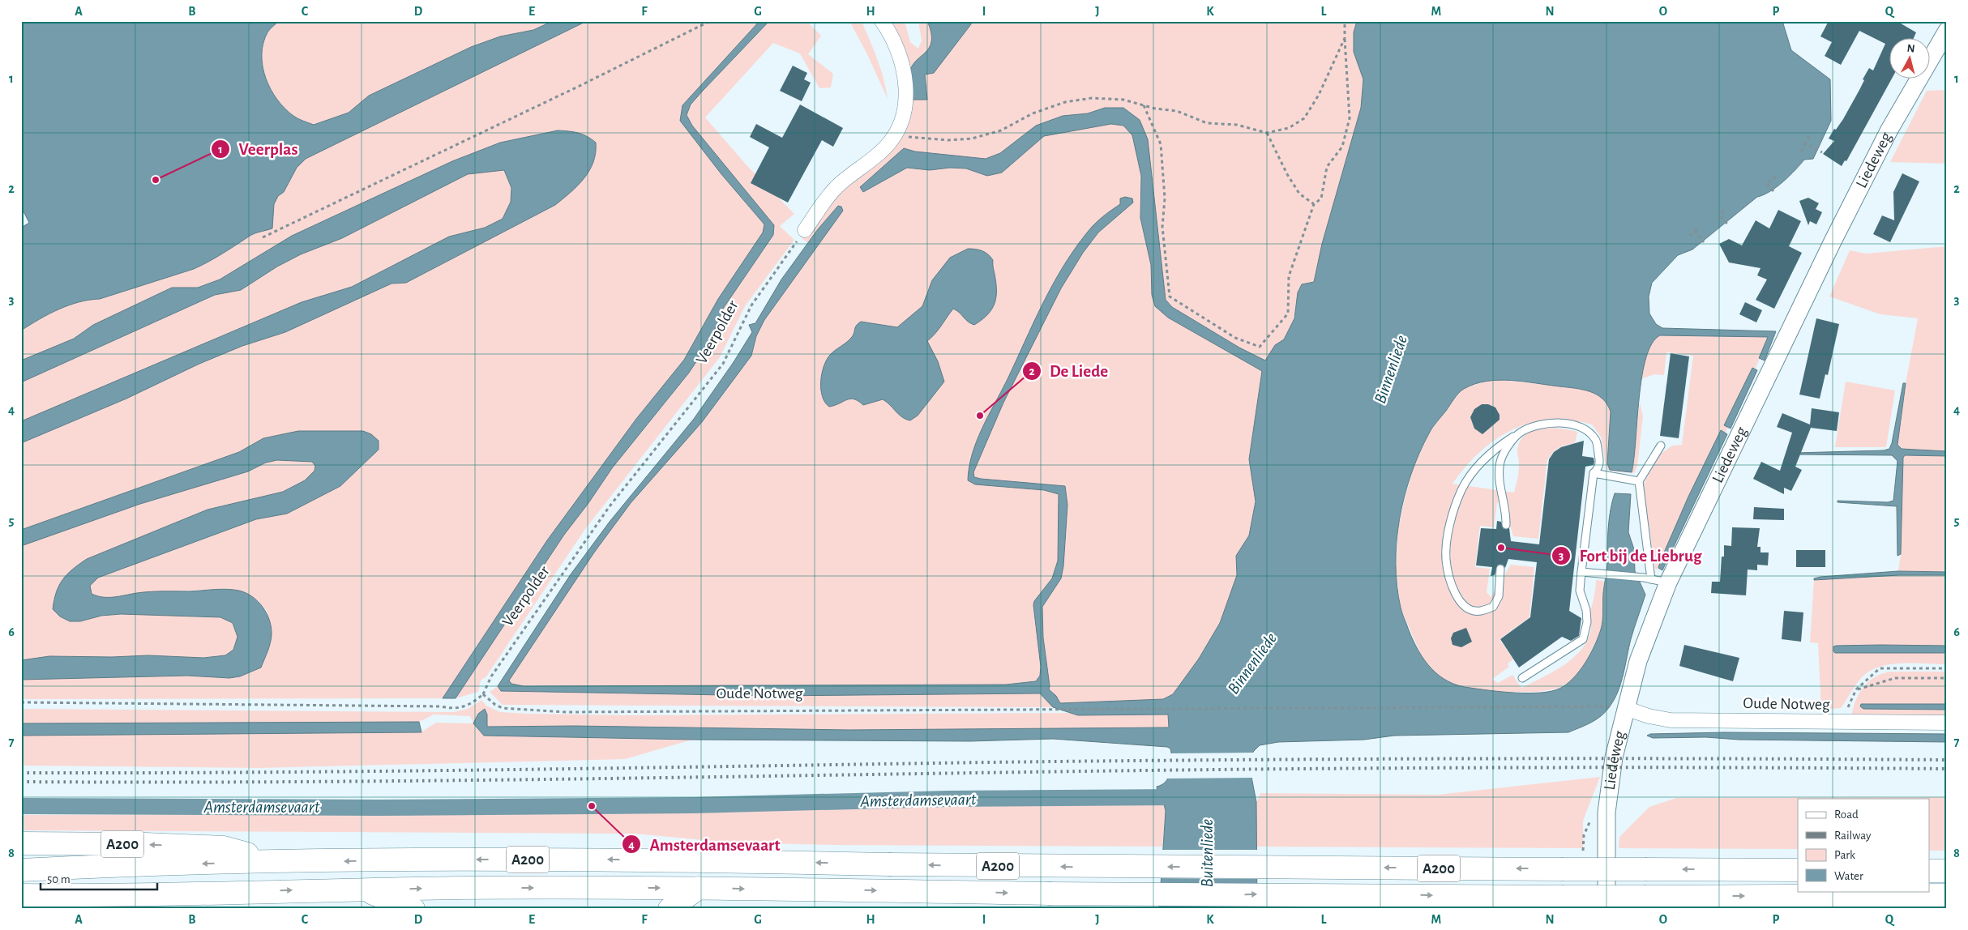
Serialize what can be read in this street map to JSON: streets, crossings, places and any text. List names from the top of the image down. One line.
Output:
{"streets":{"main road":["A200"],"street":["Liedeweg","Oude Notweg"],"path":["Veerpolder"]},"crossings":[["Liedeweg","Oude Notweg"],["Veerpolder","Oude Notweg"]],"water":["Binnenliede","Amsterdamsevaart","Buitenliede"],"places":["Veerplas","De Liede","Fort bij de Liebrug","Amsterdamsevaart"],"legend":["Road","Railway","Park","Water"],"scale_bar":"50 m","north":"top","grid":{"columns":["A","B","C","D","E","F","G","H","I","J","K","L","M","N","O","P","Q"],"rows":["1","2","3","4","5","6","7","8"]}}
